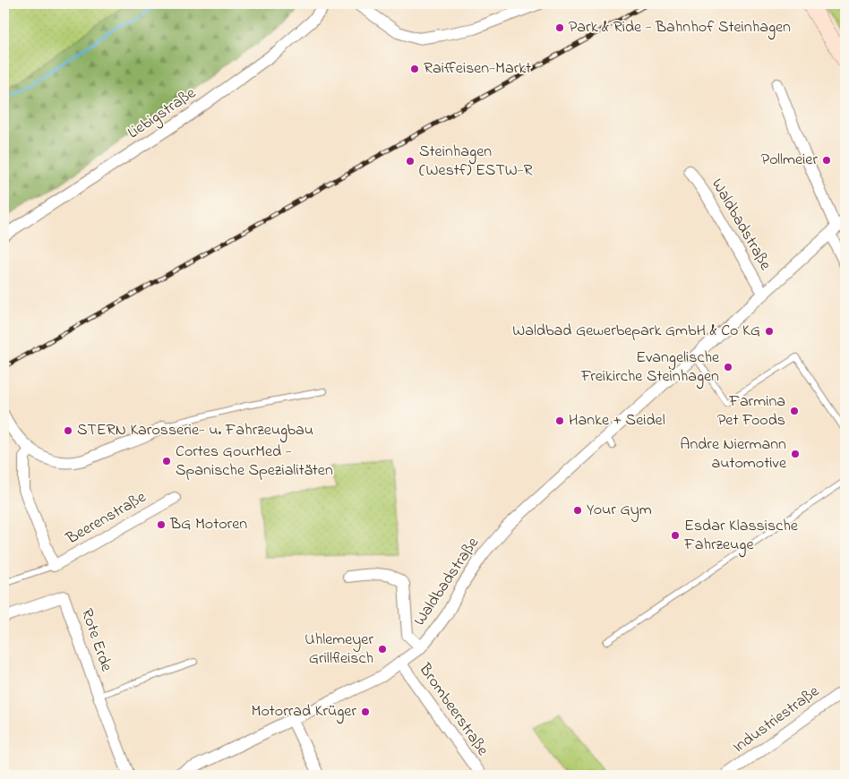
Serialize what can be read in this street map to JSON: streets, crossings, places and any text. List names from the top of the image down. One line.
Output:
{"streets":{"street":["Liebigstraße","Waldbadstraße","Beerenstraße","Rote Erde","Brombeerstraße","Industriestraße"]},"crossings":[["Waldbadstraße","Brombeerstraße"]],"places":["Park & Ride - Bahnhof Steinhagen","Raiffeisen-Markt","Pollmeier","Steinhagen (Westf) ESTW-R","Waldbad Gewerbepark GmbH & Co KG","Evangelische Freikirche Steinhagen","Farmina Pet Foods","Hanke + Seidel","STERN Karosserie- u. Fahrzeugbau","Andre Niermann automotive","Cortes GourMed - Spanische Spezialitäten","Your Gym","BG Motoren","Esdar Klassische Fahrzeuge","Uhlemeyer Grillfleisch","Motorrad Krüger"]}
